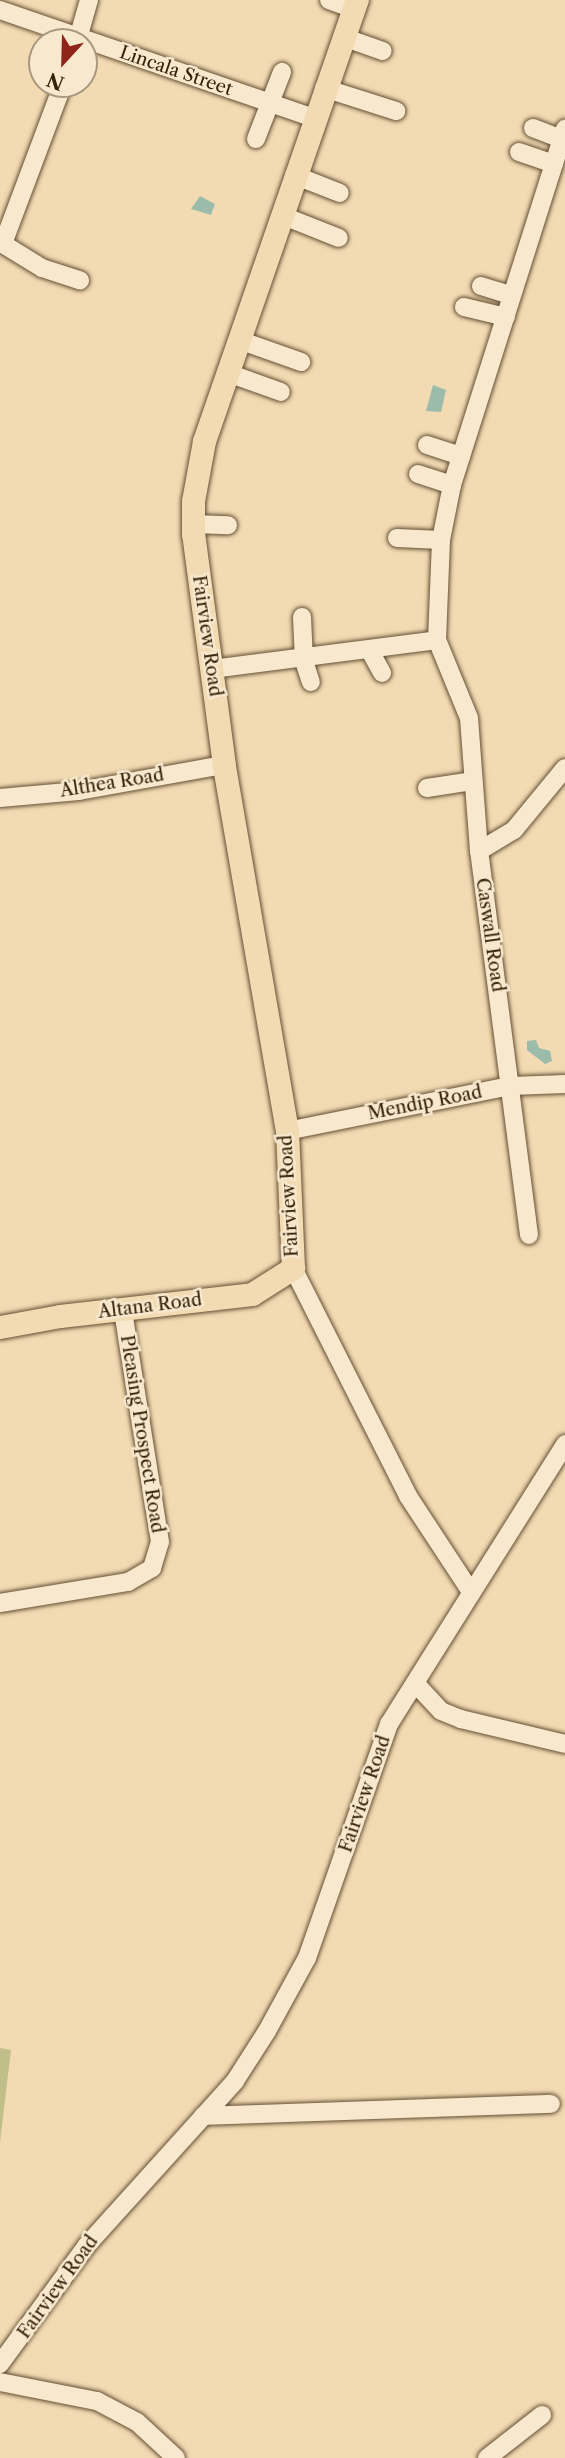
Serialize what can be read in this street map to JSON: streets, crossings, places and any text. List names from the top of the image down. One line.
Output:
{"streets":{"main road":["Fairview Road","Altana Road"],"street":["Lincala Street","Althea Road","Caswall Road","Mendip Road","Pleasing Prospect Road"]},"crossings":[["Lincala Street","Fairview Road"],["Fairview Road","Althea Road"],["Fairview Road","Mendip Road"],["Fairview Road","Altana Road"],["Caswall Road","Mendip Road"],["Altana Road","Pleasing Prospect Road"]],"north":"bottom"}
